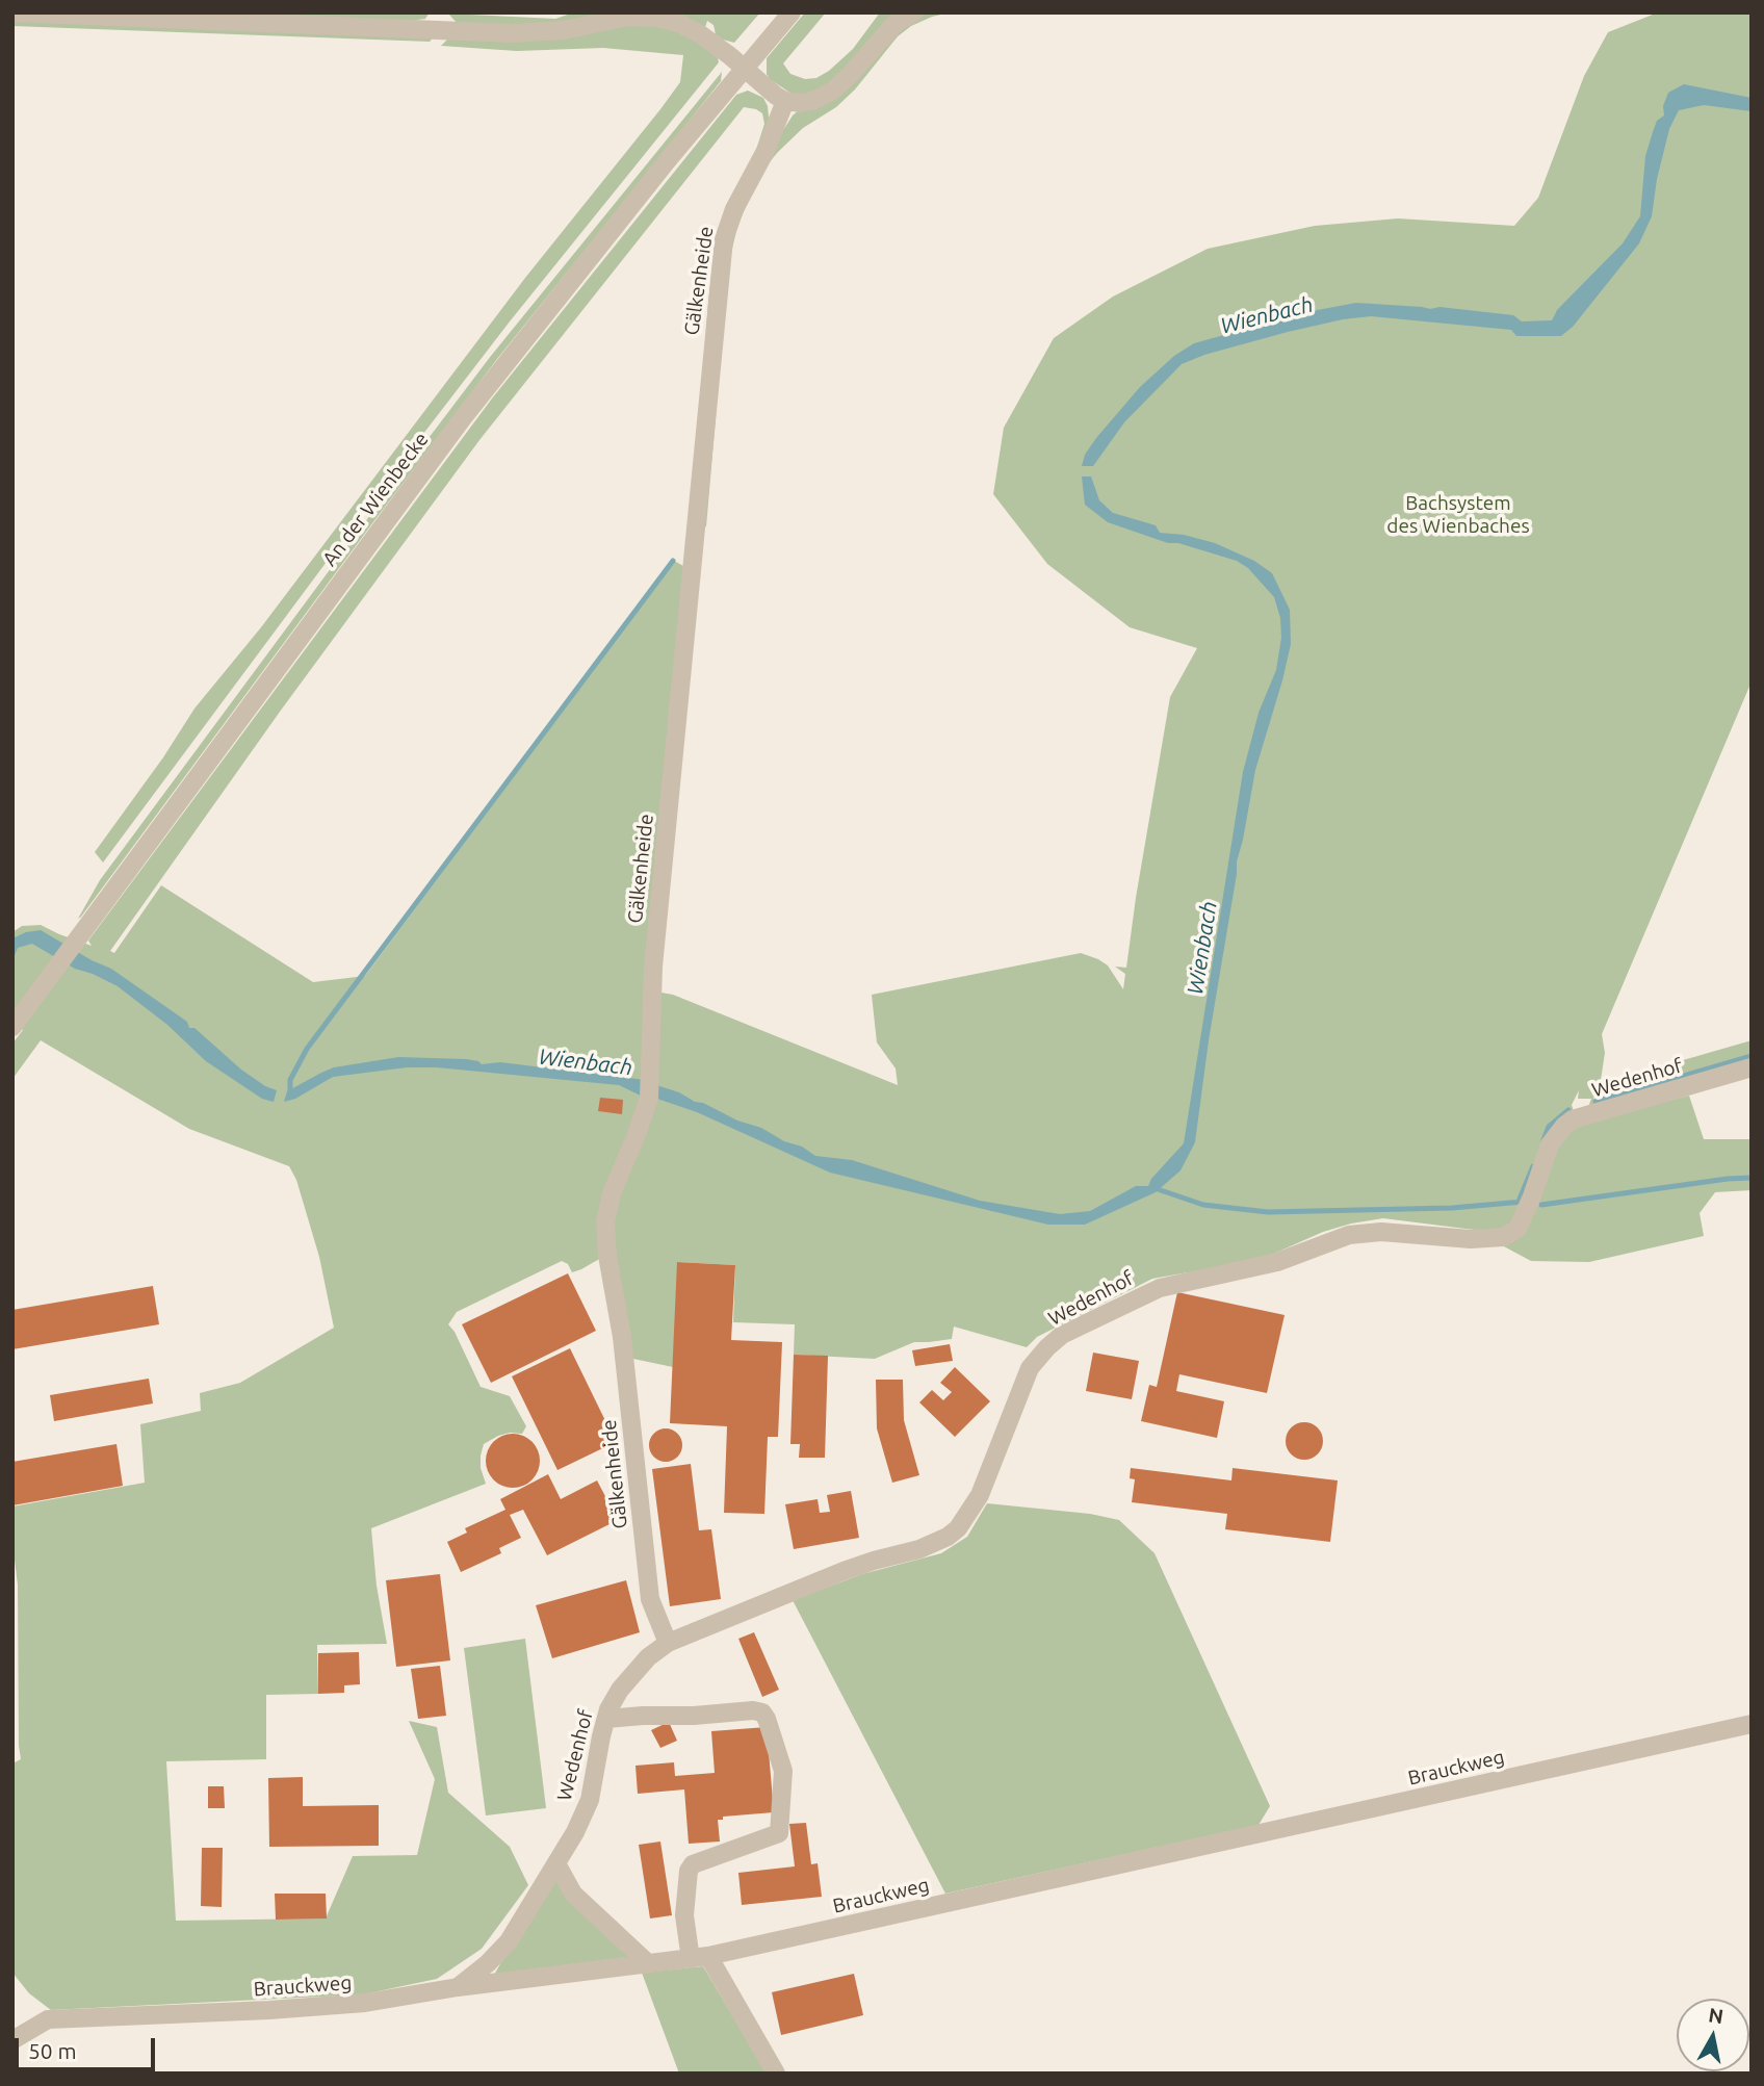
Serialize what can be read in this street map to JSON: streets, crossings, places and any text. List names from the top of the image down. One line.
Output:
{"streets":{"street":["Gälkenheide","An der Wienbecke","Wedenhof","Brauckweg"]},"crossings":[["Gälkenheide","Wedenhof"],["Wedenhof","Brauckweg"]],"water":["Wienbach"],"parks":["Bachsystem des Wienbaches"],"scale_bar":"50 m","north":"top"}
